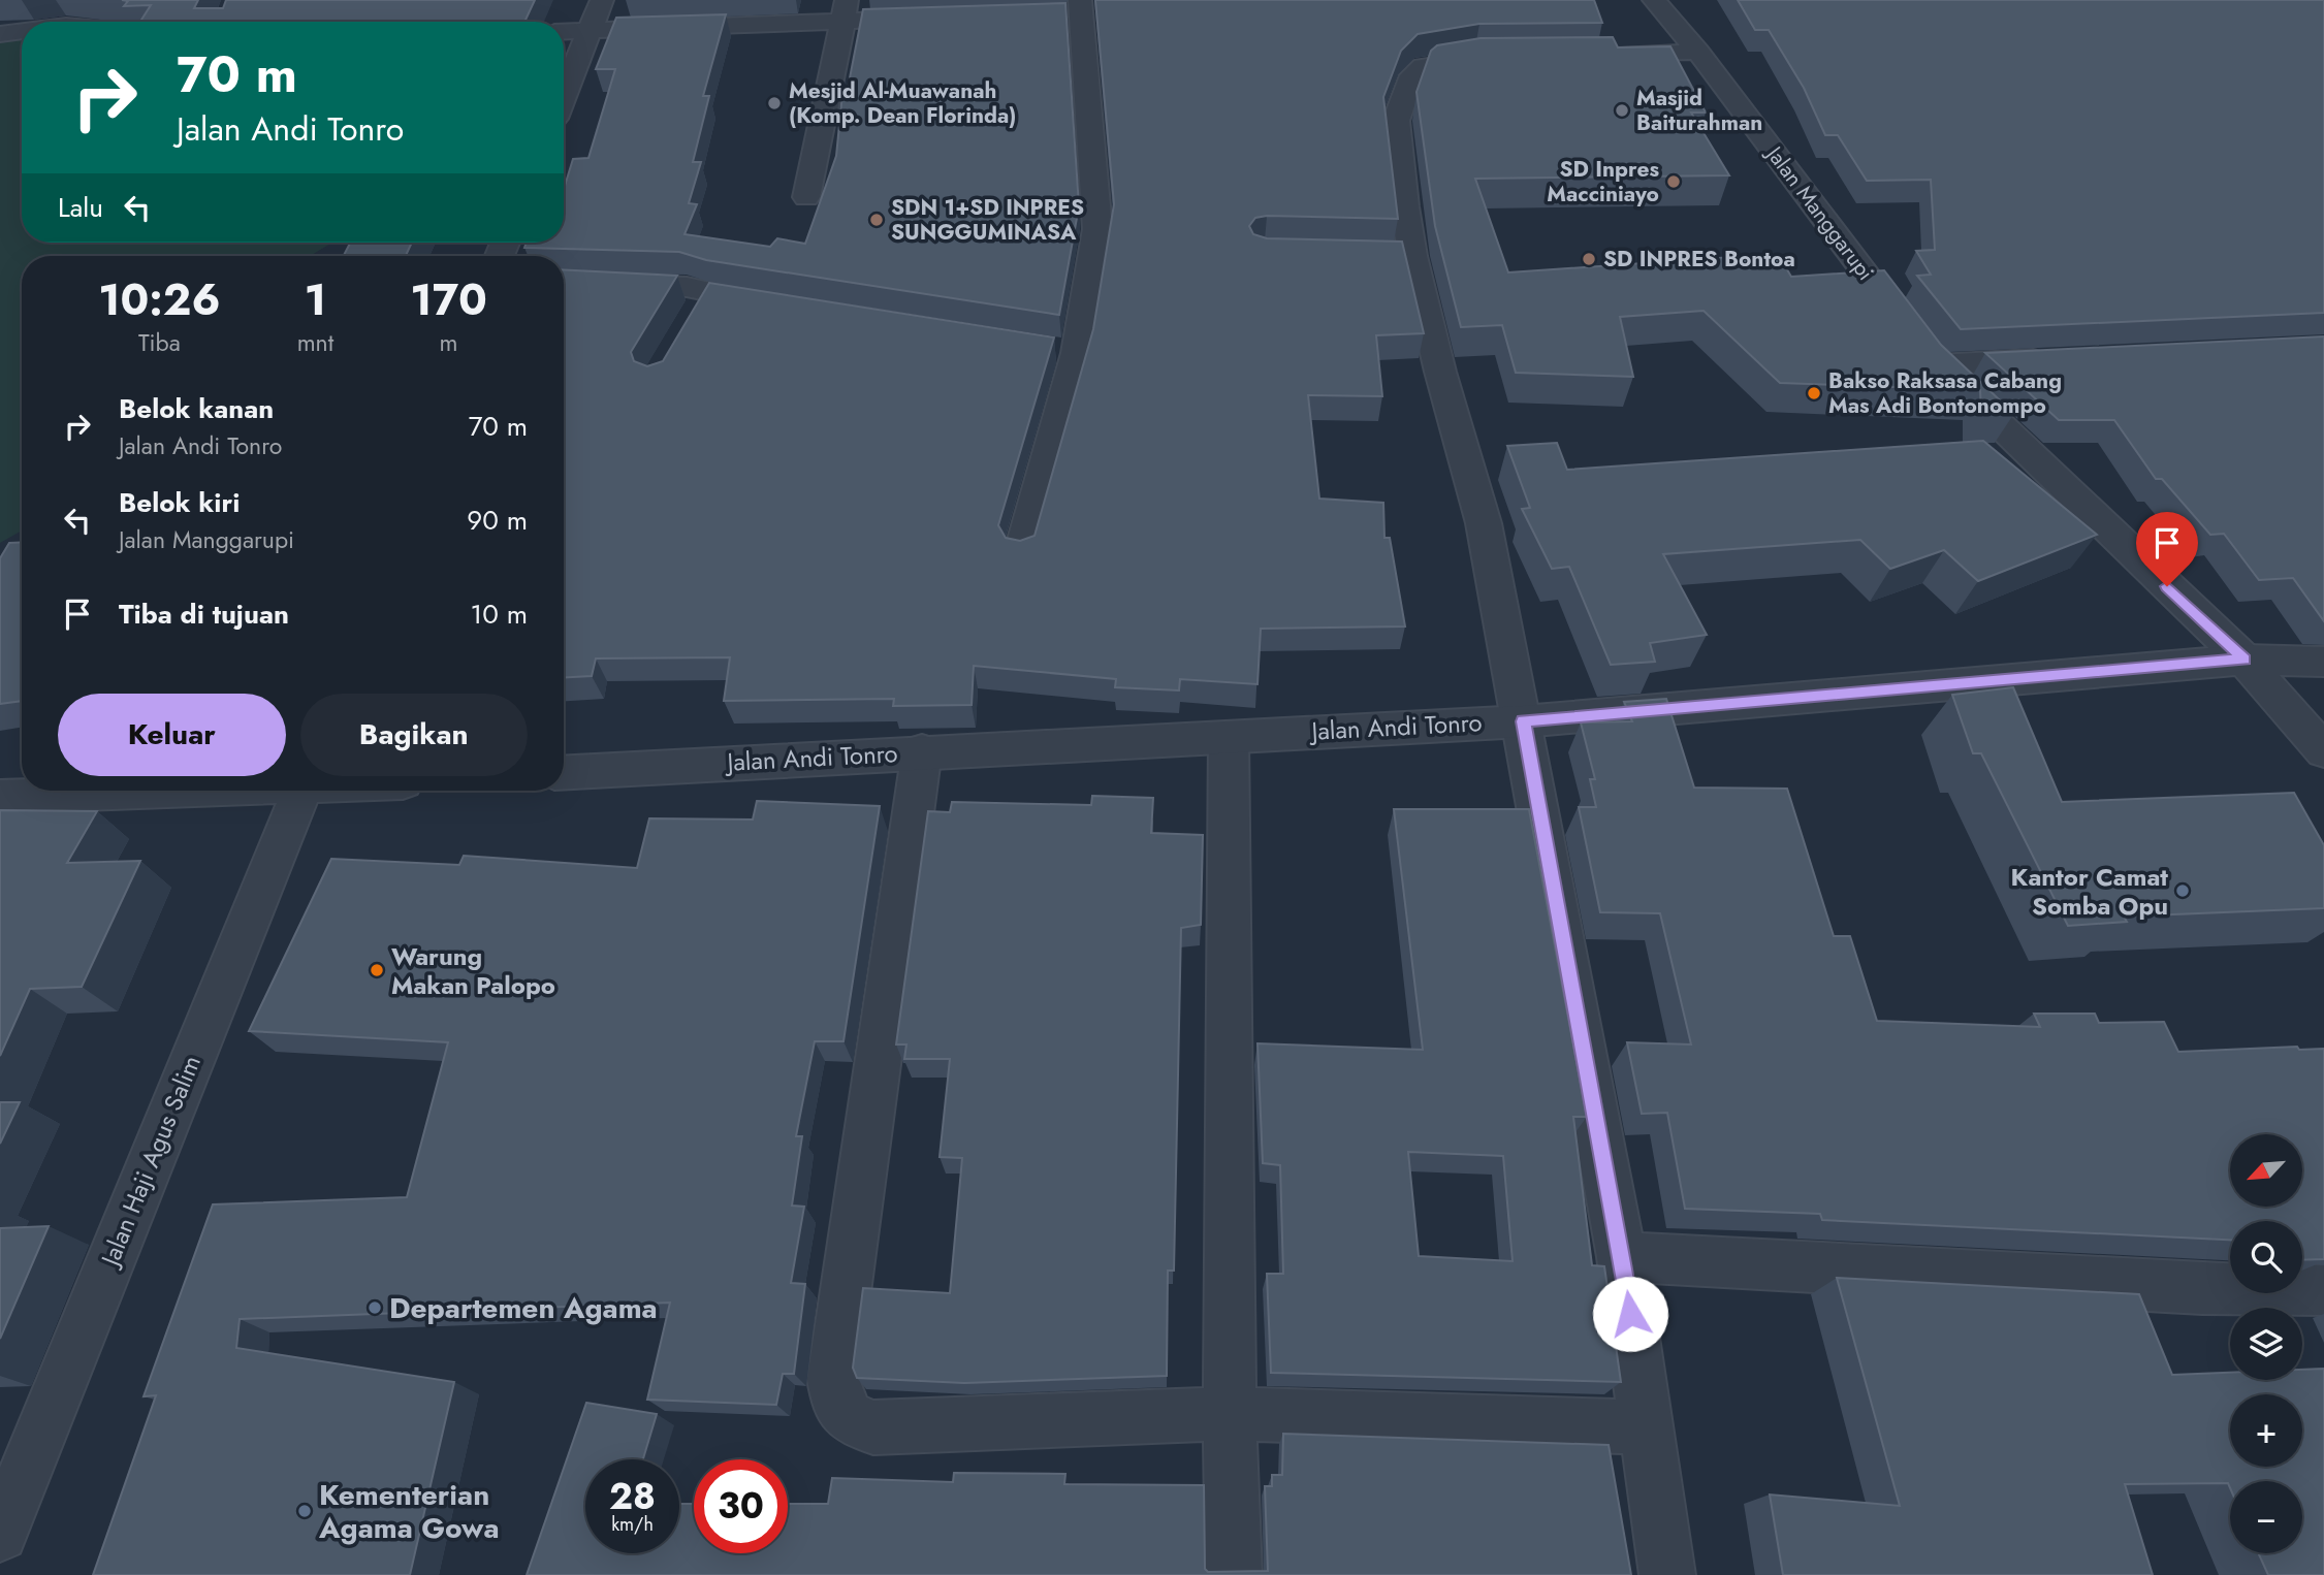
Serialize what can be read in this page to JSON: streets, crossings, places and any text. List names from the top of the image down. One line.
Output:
{"streets":{"street":["Jalan Manggarupi","Jalan Andi Tonro","Jalan Haji Agus Salim"]},"crossings":[["Jalan Manggarupi","Jalan Andi Tonro"]],"places":["Mesjid Al-Muawanah (Komp. Dean Florinda)","Masjid Baiturahman","SD Inpres Macciniayo","SDN 1+SD INPRES SUNGGUMINASA","SD INPRES Bontoa","Bakso Raksasa Cabang Mas Adi Bontonompo","Kantor Camat Somba Opu","Warung Makan Palopo","Departemen Agama","Kementerian Agama Gowa"],"north":"bottom left","page":{"turn":["70 m","Jalan Andi Tonro"],"then":"Lalu","eta":["10:26","Tiba","1","mnt","170","m"],"list":[{"name":"Belok kanan","note":"Jalan Andi Tonro","value":"70 m"},{"name":"Belok kiri","note":"Jalan Manggarupi","value":"90 m"},{"name":"Tiba di tujuan","value":"10 m"}],"buttons":["Keluar","Bagikan"],"map_buttons":["+","−"],"speed":"28 km/h","limit":"30"}}
